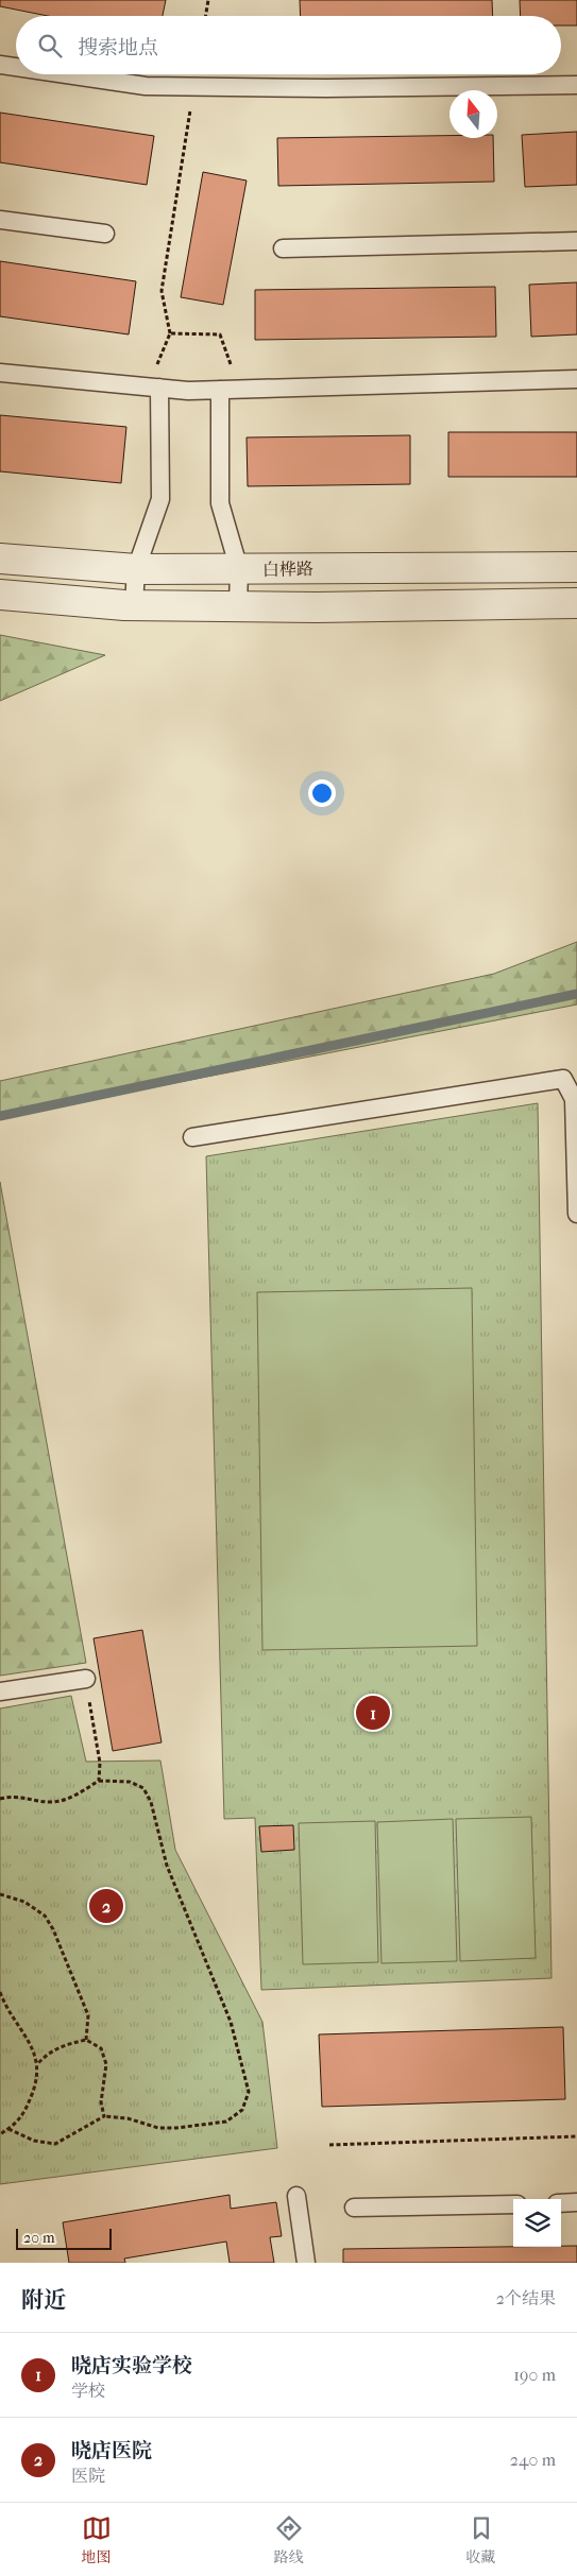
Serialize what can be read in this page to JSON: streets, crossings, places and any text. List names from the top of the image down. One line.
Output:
{"streets":{"street":["白桦路"]},"scale_bar":"20 m","north":"top","page":{"search":"搜索地点","pins":["1","2"],"scale":"20 m","heading":["附近","2个结果"],"list":[{"mark":"1","name":"晓店实验学校","note":"学校","value":"190 m"},{"mark":"2","name":"晓店医院","note":"医院","value":"240 m"}],"nav":["地图","路线","收藏"]}}
